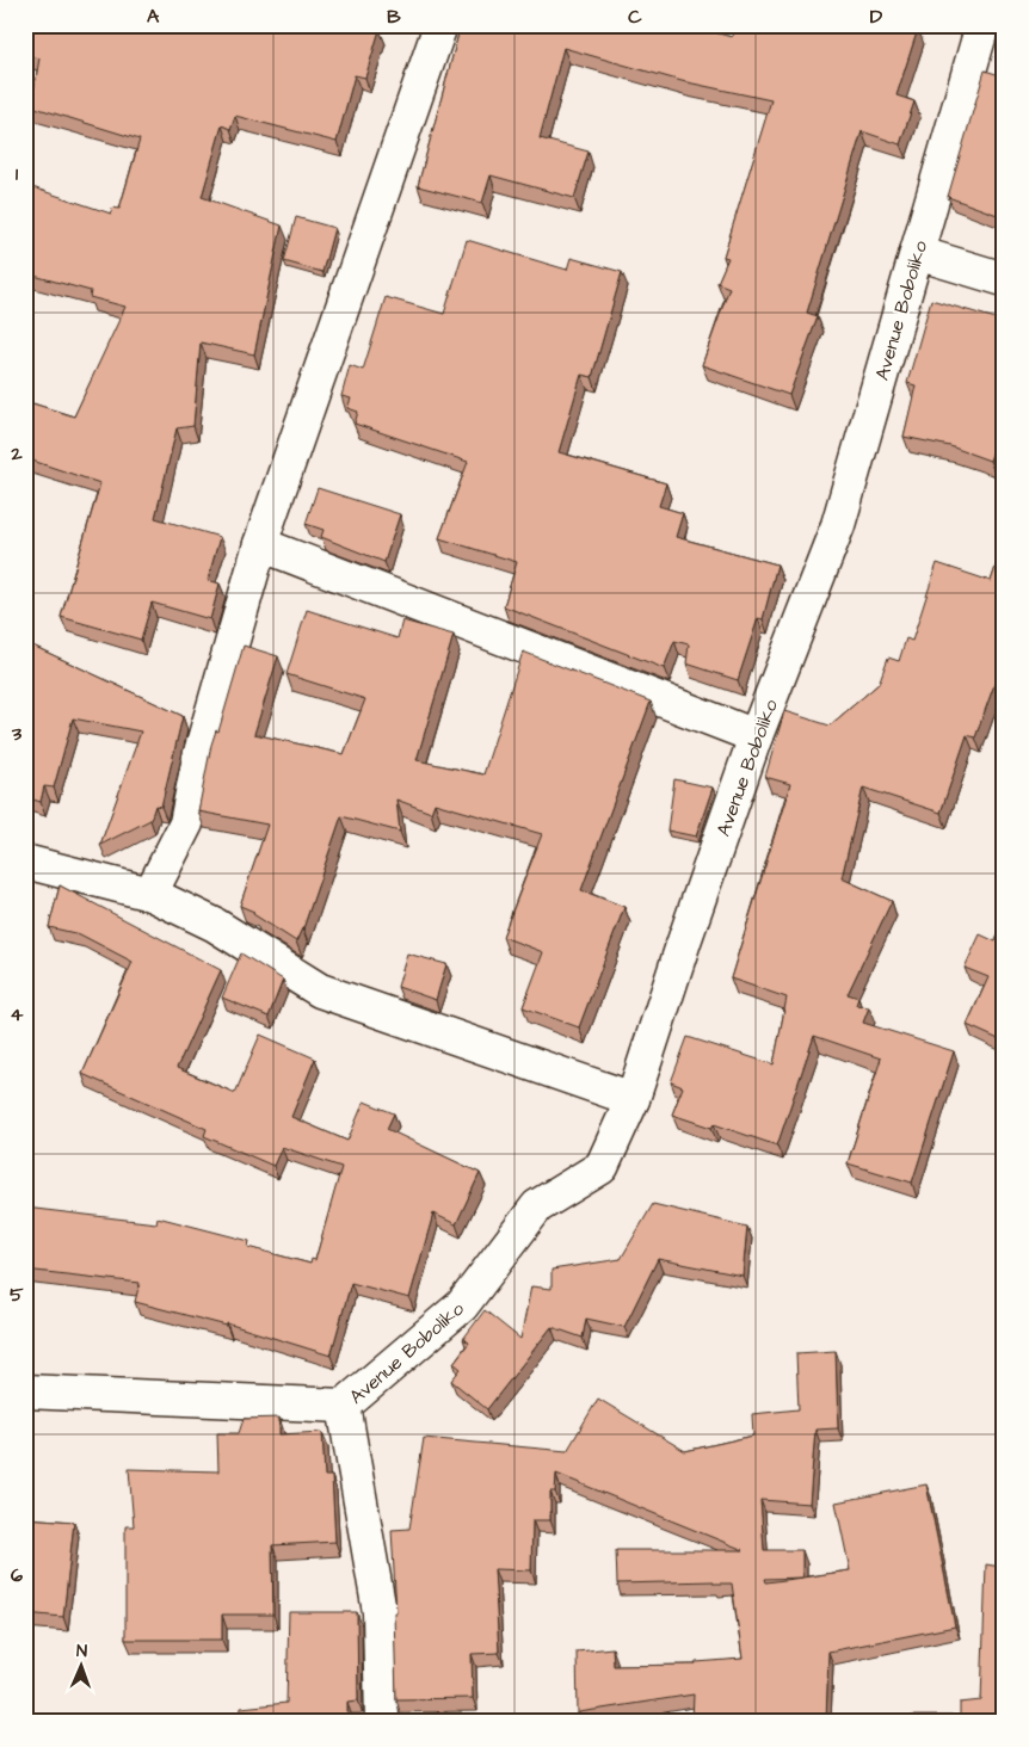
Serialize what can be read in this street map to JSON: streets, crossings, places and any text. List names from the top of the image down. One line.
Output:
{"streets":{"street":["Avenue Boboliko"]},"north":"top","grid":{"columns":["A","B","C","D"],"rows":["1","2","3","4","5","6"]}}
